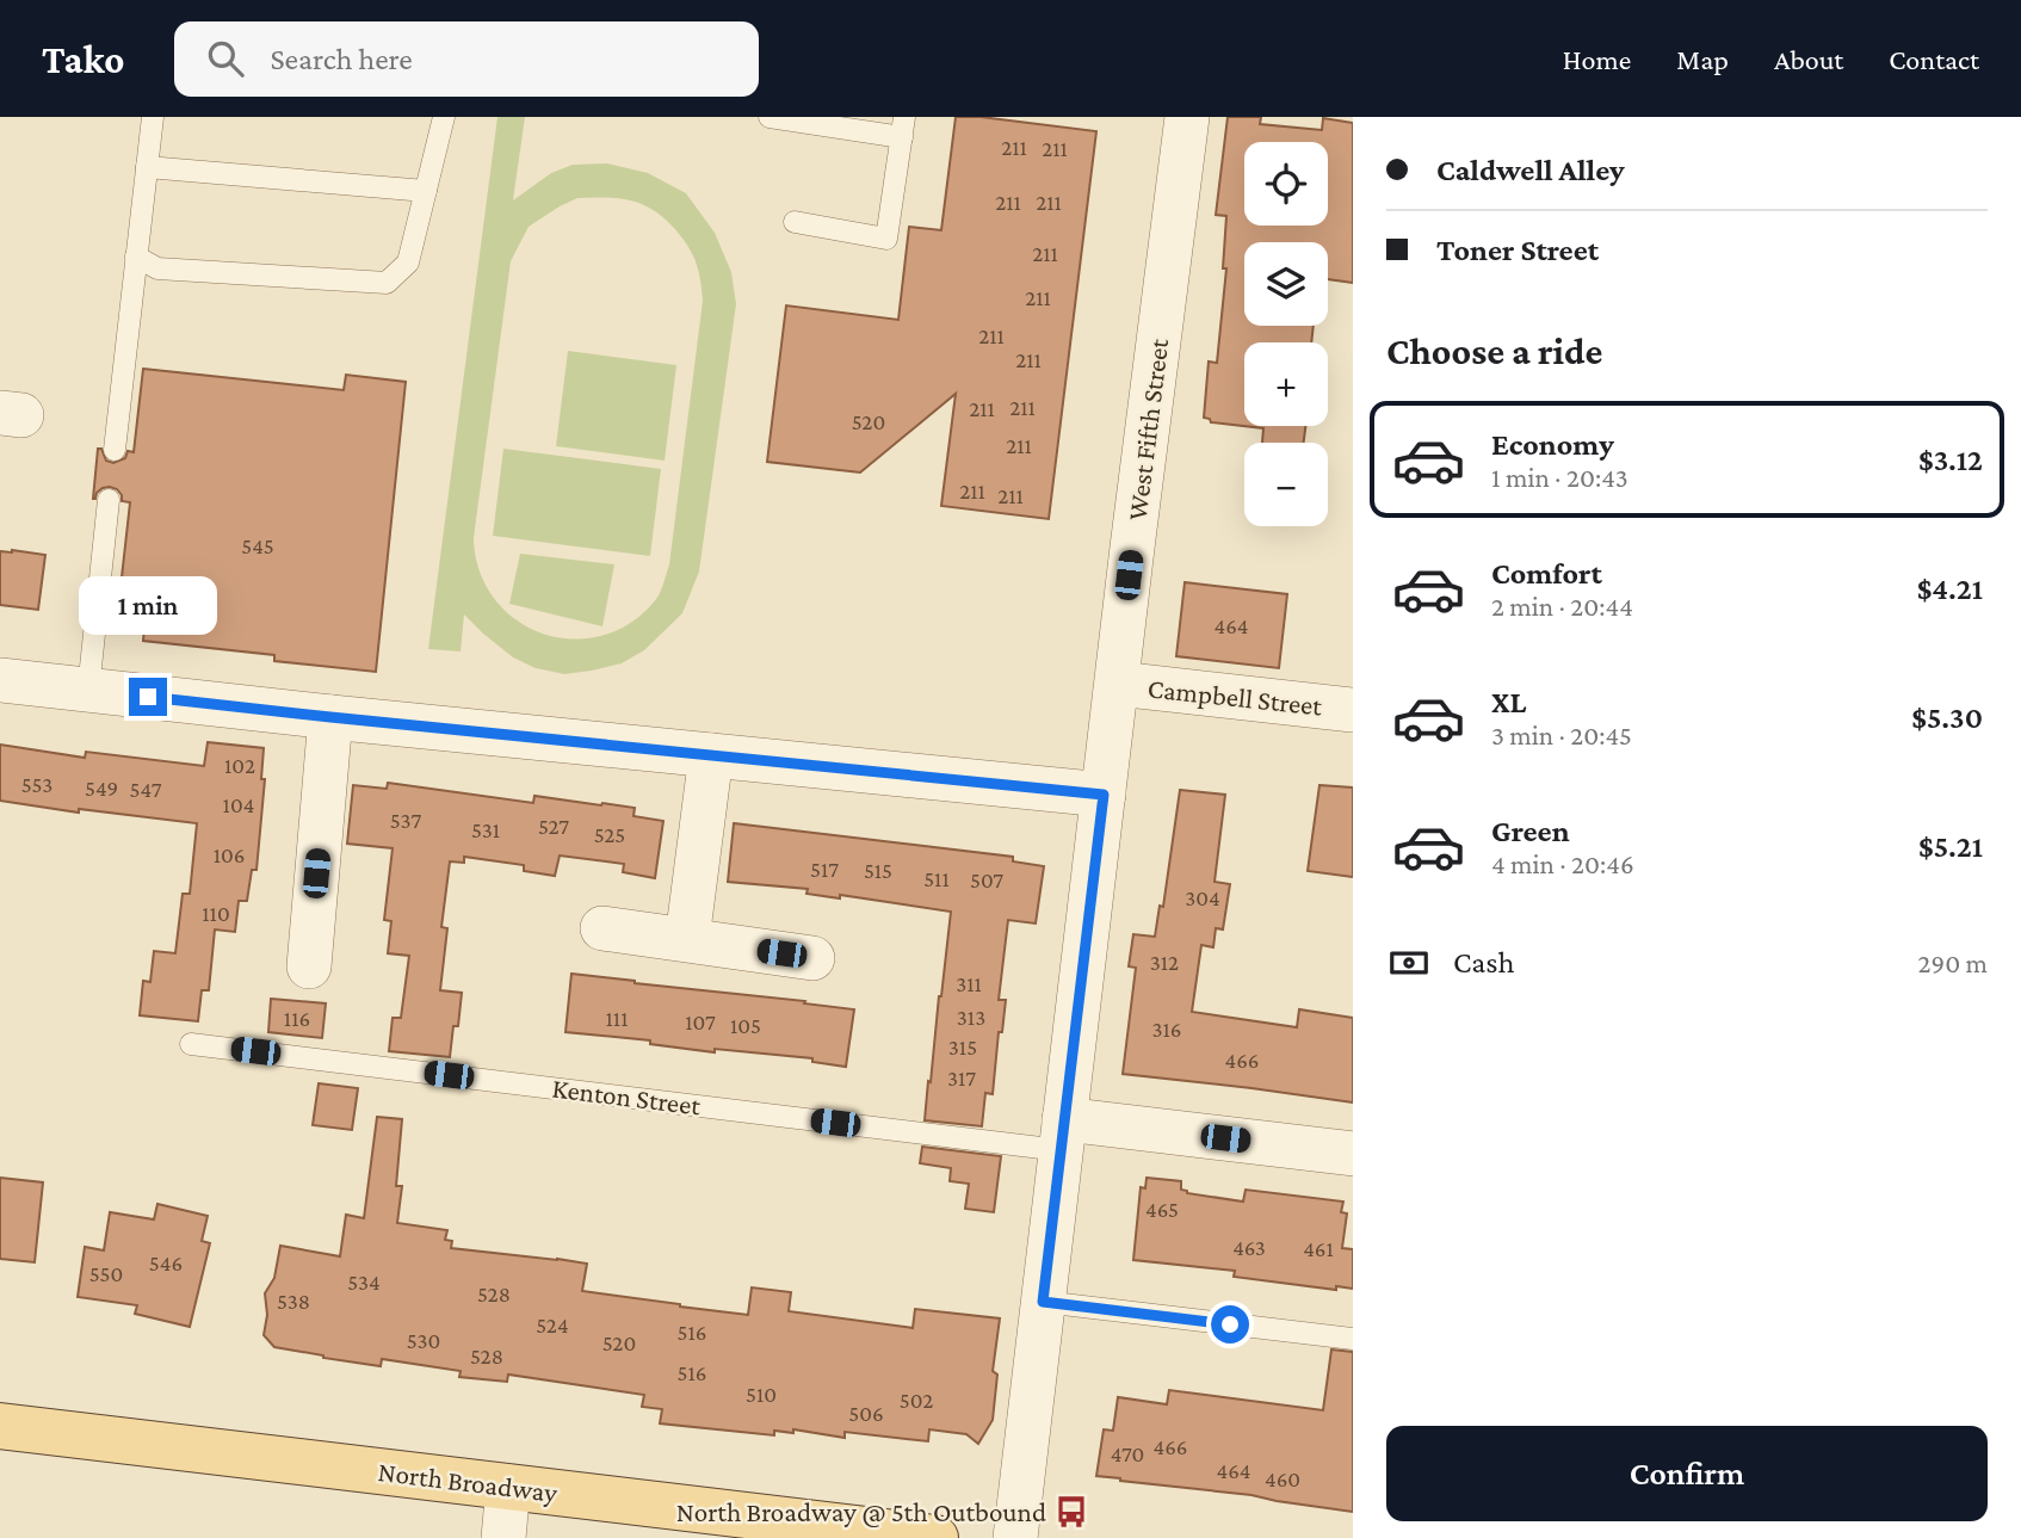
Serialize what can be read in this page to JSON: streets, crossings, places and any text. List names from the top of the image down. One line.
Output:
{"streets":{"main road":["North Broadway"],"street":["West Fifth Street","Campbell Street","Kenton Street"]},"crossings":[["West Fifth Street","Campbell Street"],["West Fifth Street","Kenton Street"]],"places":{"bus stop":["North Broadway @ 5th Outbound"]},"house_numbers":["211","211","211","211","211","211","211","211","211","211","520","211","211","211","545","464","102","553","549","547","104","537","527","531","525","106","517","515","511","507","304","110","312","311","313","116","111","107","105","316","315","466","317","465","463","461","546","550","534","528","538","524","516","530","520","528","516","510","502","506","466","470","464","460"],"page":{"header":"Tako","search":"Search here","nav":["Home","Map","About","Contact"],"banner":["Caldwell Alley","Toner Street"],"map_buttons":["+","−"],"heading":"Choose a ride","list":[{"name":"Economy","note":"1 min · 20:43","value":"$3.12"},{"name":"Comfort","note":"2 min · 20:44","value":"$4.21"},{"name":"XL","note":"3 min · 20:45","value":"$5.30"},{"name":"Green","note":"4 min · 20:46","value":"$5.21"}],"bubble":"1 min","pay":["Cash","290 m"],"buttons":"Confirm"}}
